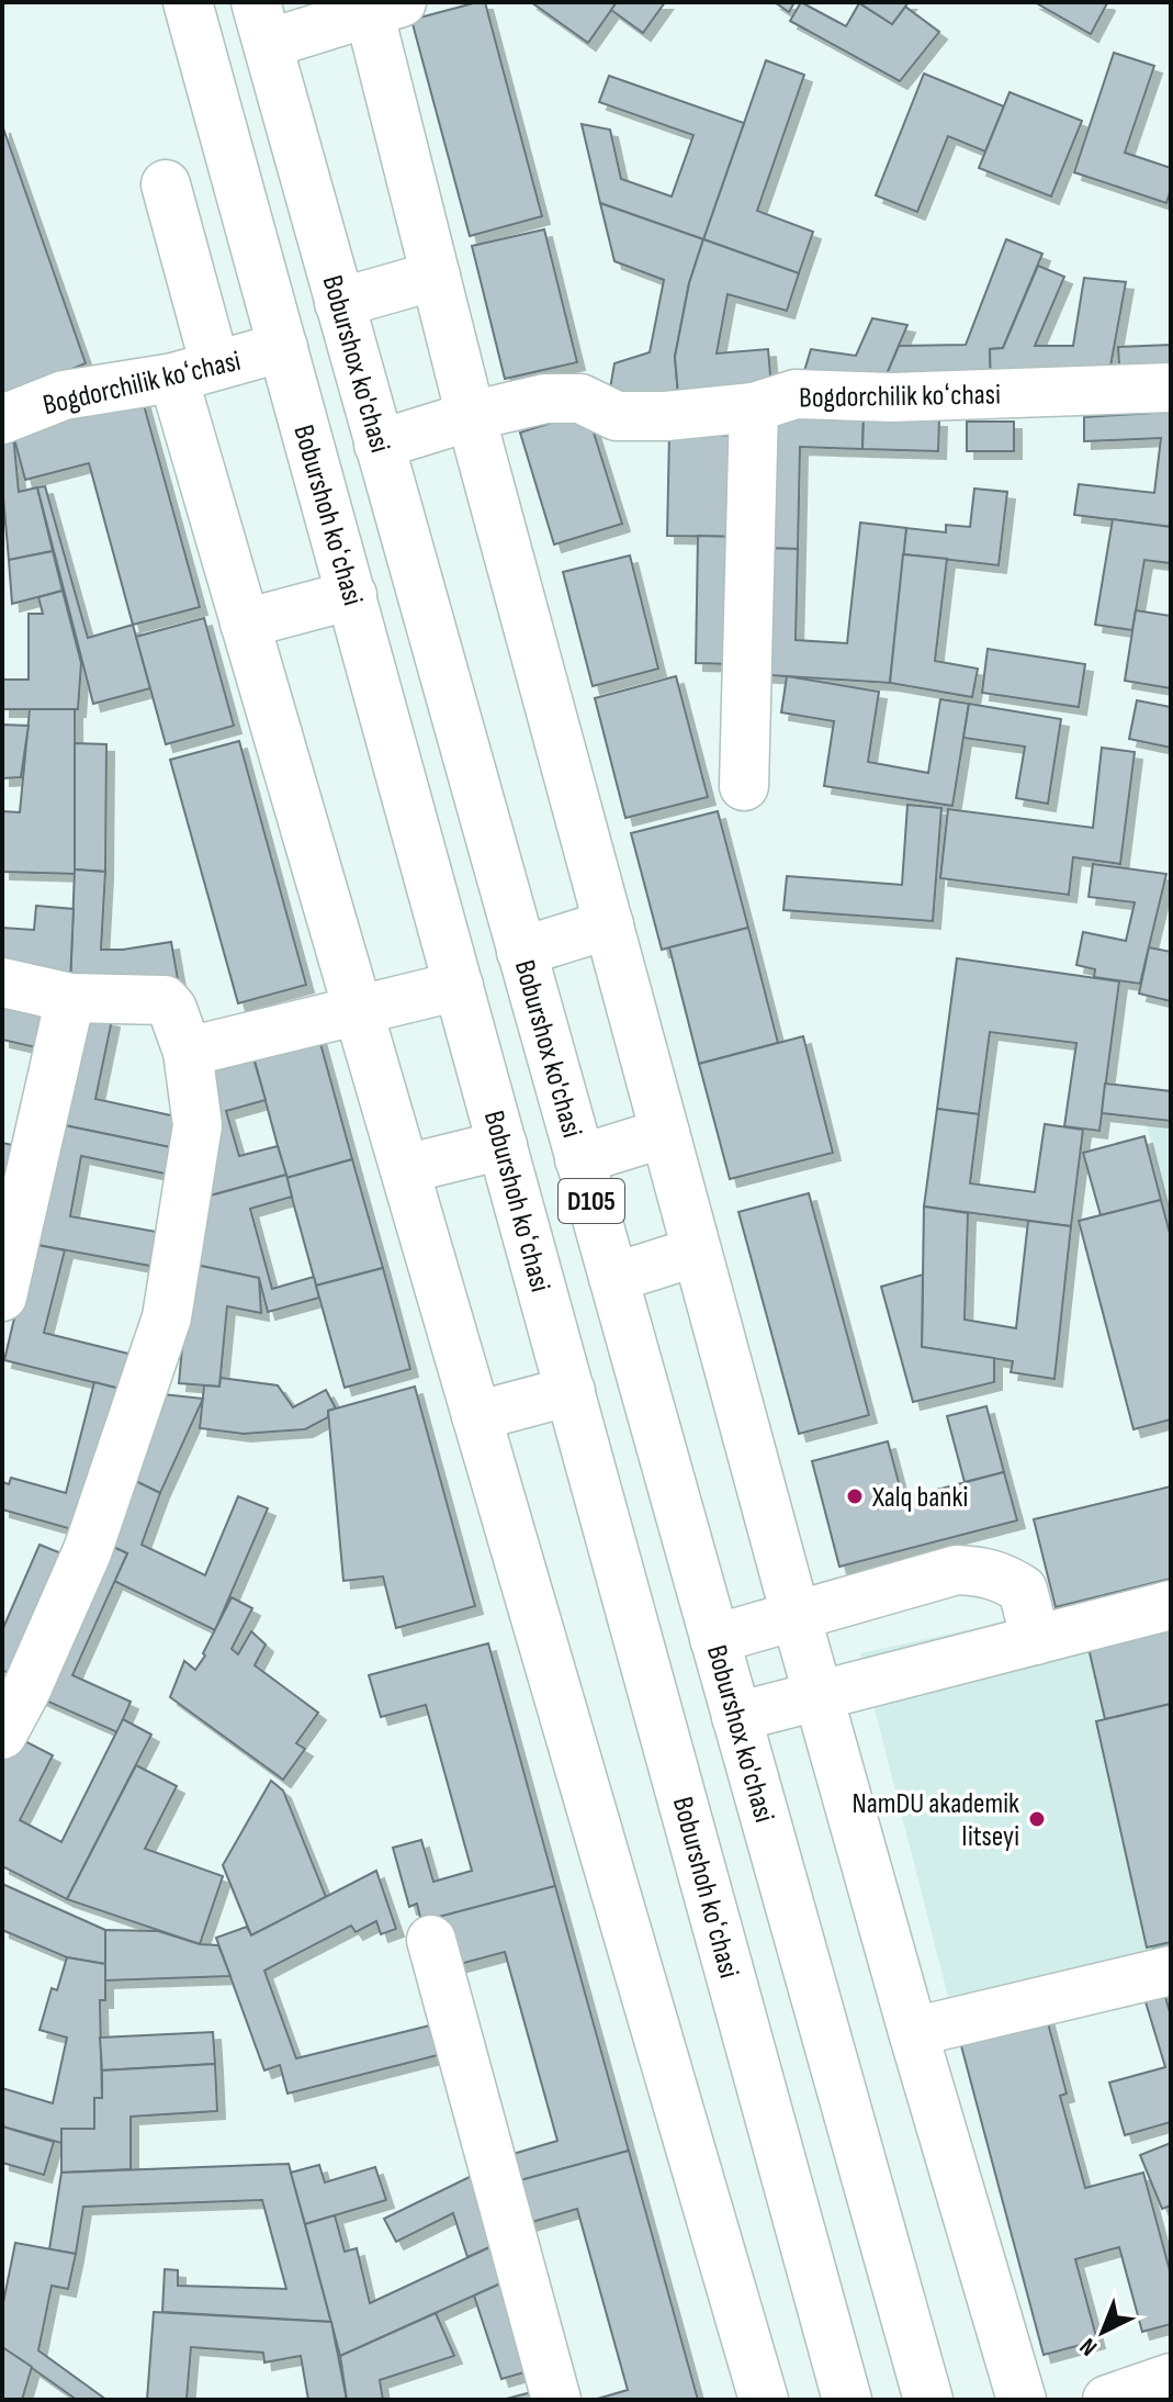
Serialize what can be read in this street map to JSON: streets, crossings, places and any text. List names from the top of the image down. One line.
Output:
{"streets":{"street":["Boburshox ko'chasi","Bogdorchilik koʻchasi","Boburshoh koʻchasi","D105"]},"crossings":[["Boburshox ko'chasi","Bogdorchilik koʻchasi"],["Bogdorchilik koʻchasi","Boburshoh koʻchasi"]],"places":["Xalq banki","NamDU akademik litseyi"],"north":"bottom left"}
